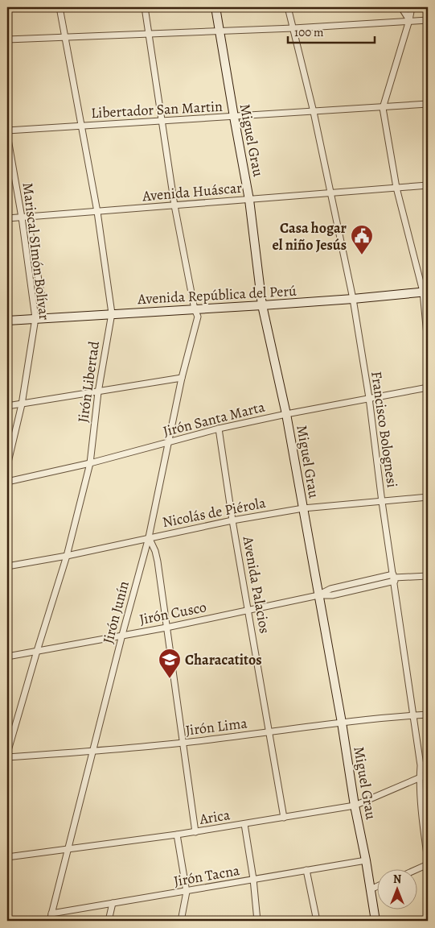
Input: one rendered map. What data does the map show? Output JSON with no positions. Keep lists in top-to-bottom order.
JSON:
{
  "streets": {
    "street": [
      "Libertador San Martin",
      "Miguel Grau",
      "Avenida Huáscar",
      "Mariscal SImón Bolívar",
      "Avenida República del Perú",
      "Jirón Libertad",
      "Jirón Santa Marta",
      "Francisco Bolognesi",
      "Nicolás de Piérola",
      "Avenida Palacios",
      "Jirón Junín",
      "Jirón Cusco",
      "Jirón Lima",
      "Arica",
      "Jirón Tacna"
    ]
  },
  "crossings": [
    ["Libertador San Martin", "Miguel Grau"],
    ["Libertador San Martin", "Jirón Libertad"],
    ["Libertador San Martin", "Francisco Bolognesi"],
    ["Libertador San Martin", "Jirón Junín"],
    ["Miguel Grau", "Avenida Huáscar"],
    ["Miguel Grau", "Avenida República del Perú"],
    ["Miguel Grau", "Jirón Santa Marta"],
    ["Miguel Grau", "Nicolás de Piérola"],
    ["Miguel Grau", "Jirón Cusco"],
    ["Miguel Grau", "Jirón Lima"],
    ["Miguel Grau", "Arica"],
    ["Miguel Grau", "Jirón Tacna"],
    ["Avenida Huáscar", "Mariscal SImón Bolívar"],
    ["Avenida Huáscar", "Jirón Libertad"],
    ["Avenida Huáscar", "Francisco Bolognesi"],
    ["Avenida Huáscar", "Jirón Junín"],
    ["Mariscal SImón Bolívar", "Avenida República del Perú"],
    ["Avenida República del Perú", "Jirón Libertad"],
    ["Avenida República del Perú", "Francisco Bolognesi"],
    ["Avenida República del Perú", "Jirón Junín"],
    ["Jirón Libertad", "Jirón Santa Marta"],
    ["Jirón Libertad", "Nicolás de Piérola"],
    ["Jirón Libertad", "Jirón Cusco"],
    ["Jirón Santa Marta", "Francisco Bolognesi"],
    ["Jirón Santa Marta", "Avenida Palacios"],
    ["Jirón Santa Marta", "Jirón Junín"],
    ["Francisco Bolognesi", "Nicolás de Piérola"],
    ["Francisco Bolognesi", "Jirón Cusco"],
    ["Francisco Bolognesi", "Jirón Lima"],
    ["Francisco Bolognesi", "Arica"],
    ["Nicolás de Piérola", "Avenida Palacios"],
    ["Nicolás de Piérola", "Jirón Junín"],
    ["Avenida Palacios", "Jirón Cusco"],
    ["Avenida Palacios", "Jirón Lima"],
    ["Avenida Palacios", "Arica"],
    ["Jirón Junín", "Jirón Cusco"],
    ["Jirón Junín", "Jirón Lima"],
    ["Jirón Junín", "Arica"],
    ["Jirón Junín", "Jirón Tacna"]
  ],
  "places": {
    "public building": ["Casa hogar el niño Jesús"],
    "school or university": ["Characatitos"]
  },
  "scale_bar": "100 m",
  "north": "top"
}
